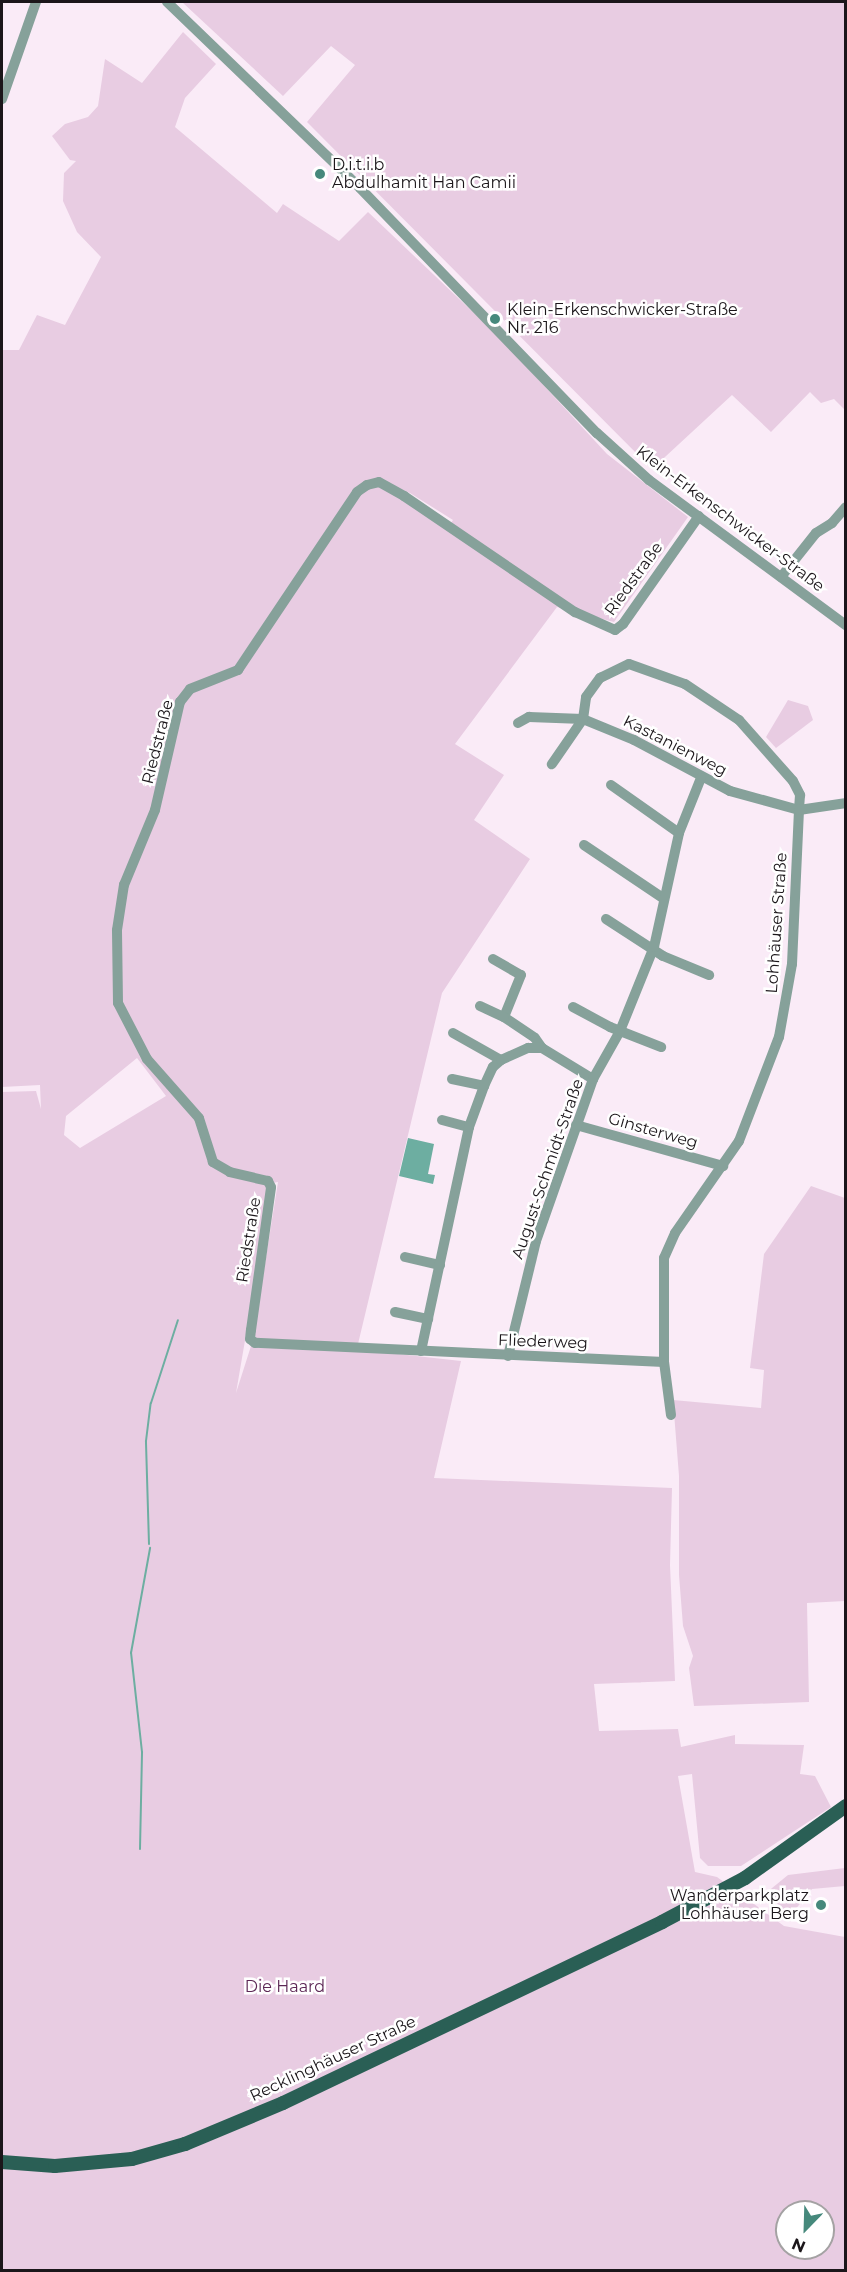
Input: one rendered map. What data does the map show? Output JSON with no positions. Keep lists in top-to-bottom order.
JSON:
{
  "streets": {
    "main road": ["Recklinghäuser Straße"],
    "street": [
      "Klein-Erkenschwicker-Straße",
      "Riedstraße",
      "Kastanienweg",
      "Lohhäuser Straße",
      "Ginsterweg",
      "August-Schmidt-Straße",
      "Fliederweg"
    ]
  },
  "crossings": [
    ["Klein-Erkenschwicker-Straße", "Riedstraße"],
    ["Riedstraße", "Fliederweg"],
    ["Kastanienweg", "Lohhäuser Straße"],
    ["Kastanienweg", "August-Schmidt-Straße"],
    ["Lohhäuser Straße", "Ginsterweg"],
    ["Lohhäuser Straße", "Fliederweg"],
    ["Ginsterweg", "August-Schmidt-Straße"],
    ["August-Schmidt-Straße", "Fliederweg"]
  ],
  "parks": ["Die Haard"],
  "places": ["D.i.t.i.b Abdulhamit Han Camii", "Klein-Erkenschwicker-Straße Nr. 216", "Wanderparkplatz Lohhäuser Berg"],
  "north": "bottom left"
}
